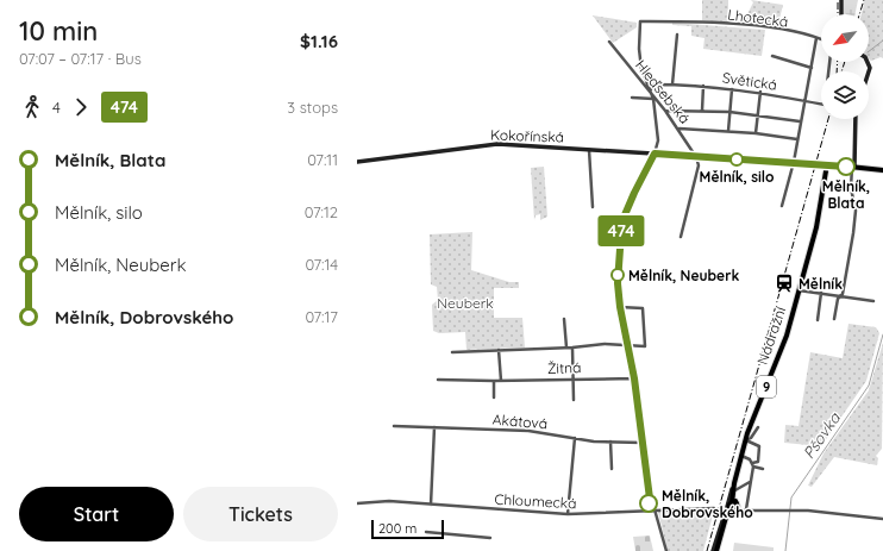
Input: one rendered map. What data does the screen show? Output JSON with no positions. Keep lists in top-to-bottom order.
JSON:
{
  "streets": {
    "main road": ["Kokořínská", "Nádražní", "9"],
    "street": [
      "Lhotecká",
      "Světická",
      "Hleďsebská",
      "Žitná",
      "Akátová",
      "Chloumecká"
    ]
  },
  "crossings": [
    ["Lhotecká", "Světická"],
    ["Lhotecká", "Hleďsebská"],
    ["Světická", "Hleďsebská"],
    ["Hleďsebská", "Kokořínská"],
    ["Kokořínská", "Nádražní"]
  ],
  "water": ["Pšovka"],
  "parks": ["Neuberk"],
  "places": {
    "other": [
      "Mělník, silo",
      "Mělník, Blata",
      "Mělník, Neuberk",
      "Mělník, Dobrovského"
    ],
    "station": ["Mělník"]
  },
  "lines": ["bus line 474"],
  "scale_bar": "200 m",
  "north": "bottom left",
  "page": {
    "heading": ["10 min", "07:07 – 07:17 · Bus", "$1.16"],
    "on_map": "474",
    "legs": ["4", "474", "3 stops"],
    "list": [
      {
        "name": "Mělník, Blata",
        "value": "07:11"
      },
      {
        "name": "Mělník, silo",
        "value": "07:12"
      },
      {
        "name": "Mělník, Neuberk",
        "value": "07:14"
      },
      {
        "name": "Mělník, Dobrovského",
        "value": "07:17"
      }
    ],
    "buttons": ["Start", "Tickets"],
    "scale": "200 m"
  }
}
